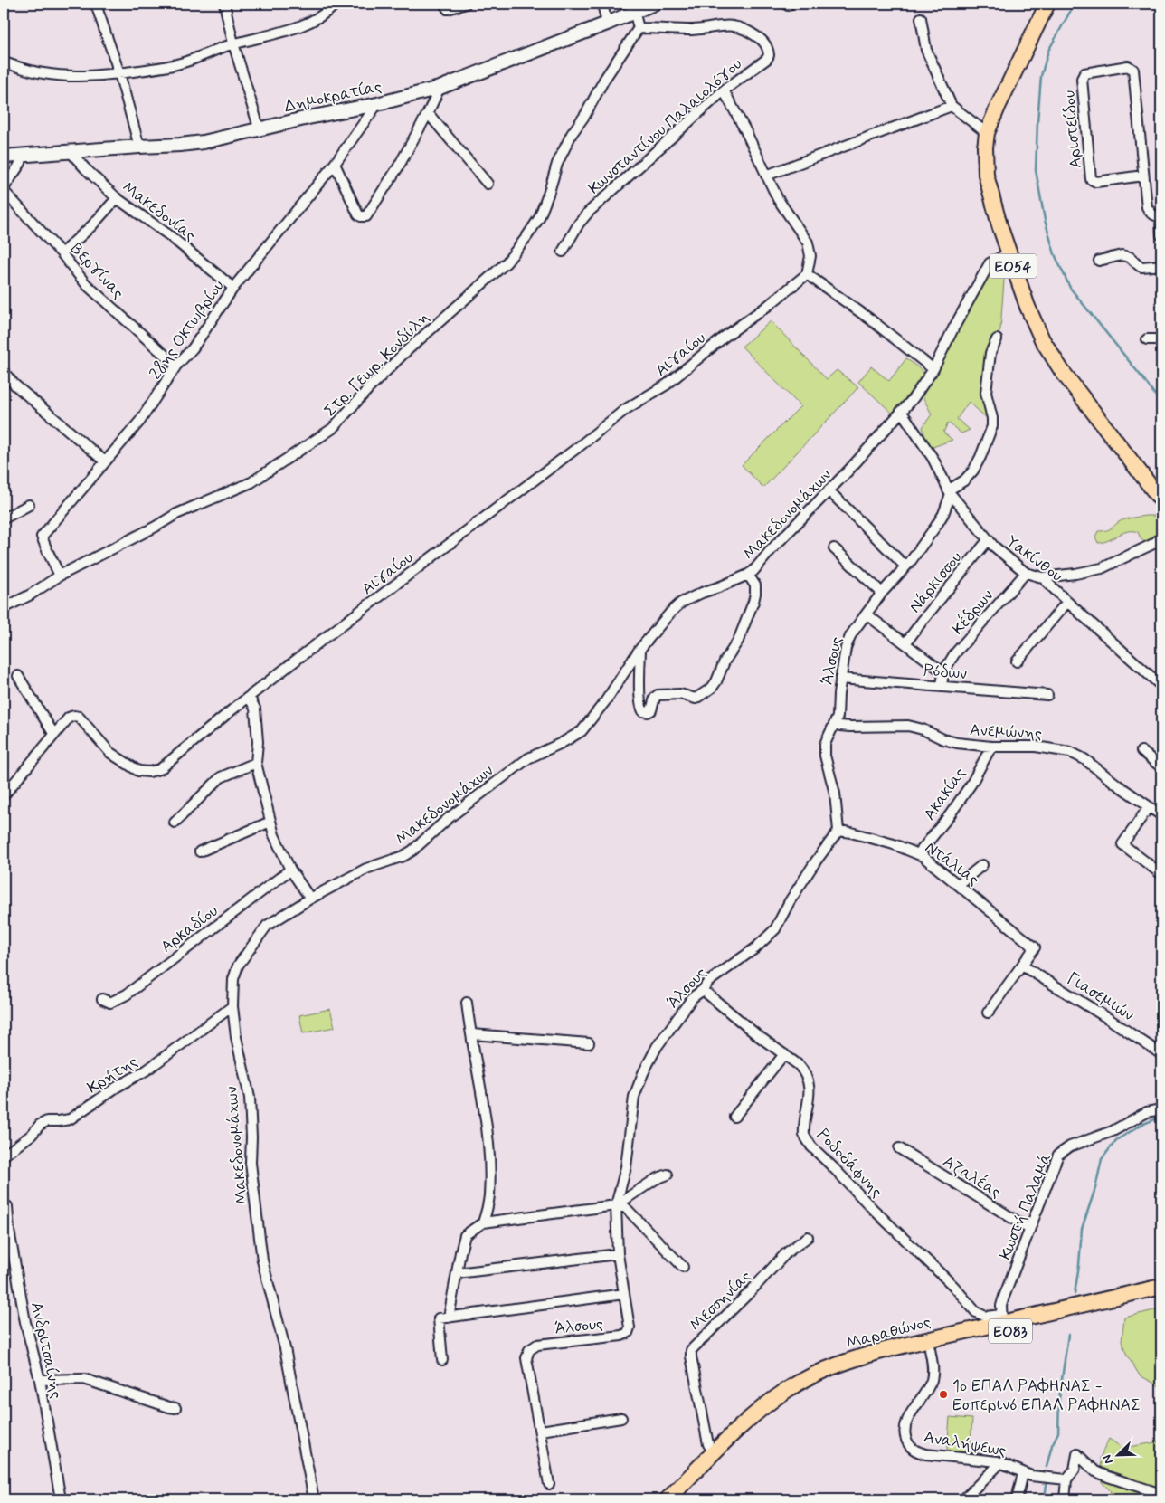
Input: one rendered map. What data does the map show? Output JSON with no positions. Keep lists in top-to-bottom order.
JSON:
{
  "streets": {
    "main road": ["ΕΟ54", "ΕΟ83", "Μαραθώνος"],
    "street": [
      "Δημοκρατίας",
      "Κωνσταντίνου Παλαιολόγου",
      "Αριστείδου",
      "Μακεδονίας",
      "Βεργίνας",
      "28ης Οκτωβρίου",
      "Αιγαίου",
      "Στρ. Γεωρ. Κονδύλη",
      "Μακεδονομάχων",
      "Υακίνθου",
      "Νάρκισσου",
      "Κέδρων",
      "Άλσους",
      "Ρόδων",
      "Ανεμώνης",
      "Ακακίας",
      "Ντάλιας",
      "Αρκαδίου",
      "Γιασεμιών",
      "Κρήτης",
      "Ροδοδάφνης",
      "Αζαλέας",
      "Κωστή Παλαμά",
      "Μεσσηνίας",
      "Ανδριτσαίνης",
      "Αναλήψεως"
    ]
  },
  "crossings": [
    ["Δημοκρατίας", "Μακεδονίας"],
    ["Δημοκρατίας", "28ης Οκτωβρίου"],
    ["Κωνσταντίνου Παλαιολόγου", "Στρ. Γεωρ. Κονδύλη"],
    ["Μακεδονίας", "28ης Οκτωβρίου"],
    ["ΕΟ54", "Μακεδονομάχων"],
    ["Βεργίνας", "28ης Οκτωβρίου"],
    ["28ης Οκτωβρίου", "Στρ. Γεωρ. Κονδύλη"],
    ["Μακεδονομάχων", "Υακίνθου"],
    ["Μακεδονομάχων", "Κρήτης"],
    ["Υακίνθου", "Νάρκισσου"],
    ["Υακίνθου", "Κέδρων"],
    ["Υακίνθου", "Άλσους"],
    ["Άλσους", "Ρόδων"],
    ["Άλσους", "Ανεμώνης"],
    ["Άλσους", "Ντάλιας"],
    ["Άλσους", "Ροδοδάφνης"],
    ["Ανεμώνης", "Ακακίας"],
    ["Ακακίας", "Ντάλιας"],
    ["Ντάλιας", "Γιασεμιών"],
    ["Ροδοδάφνης", "Κωστή Παλαμά"],
    ["Ροδοδάφνης", "Μαραθώνος"],
    ["Αζαλέας", "Κωστή Παλαμά"],
    ["Κωστή Παλαμά", "Μαραθώνος"],
    ["Μεσσηνίας", "Μαραθώνος"],
    ["Μαραθώνος", "Αναλήψεως"]
  ],
  "places": ["1ο ΕΠΑΛ ΡΑΦΗΝΑΣ - Εσπερινό ΕΠΑΛ ΡΑΦΗΝΑΣ"],
  "north": "bottom left"
}
